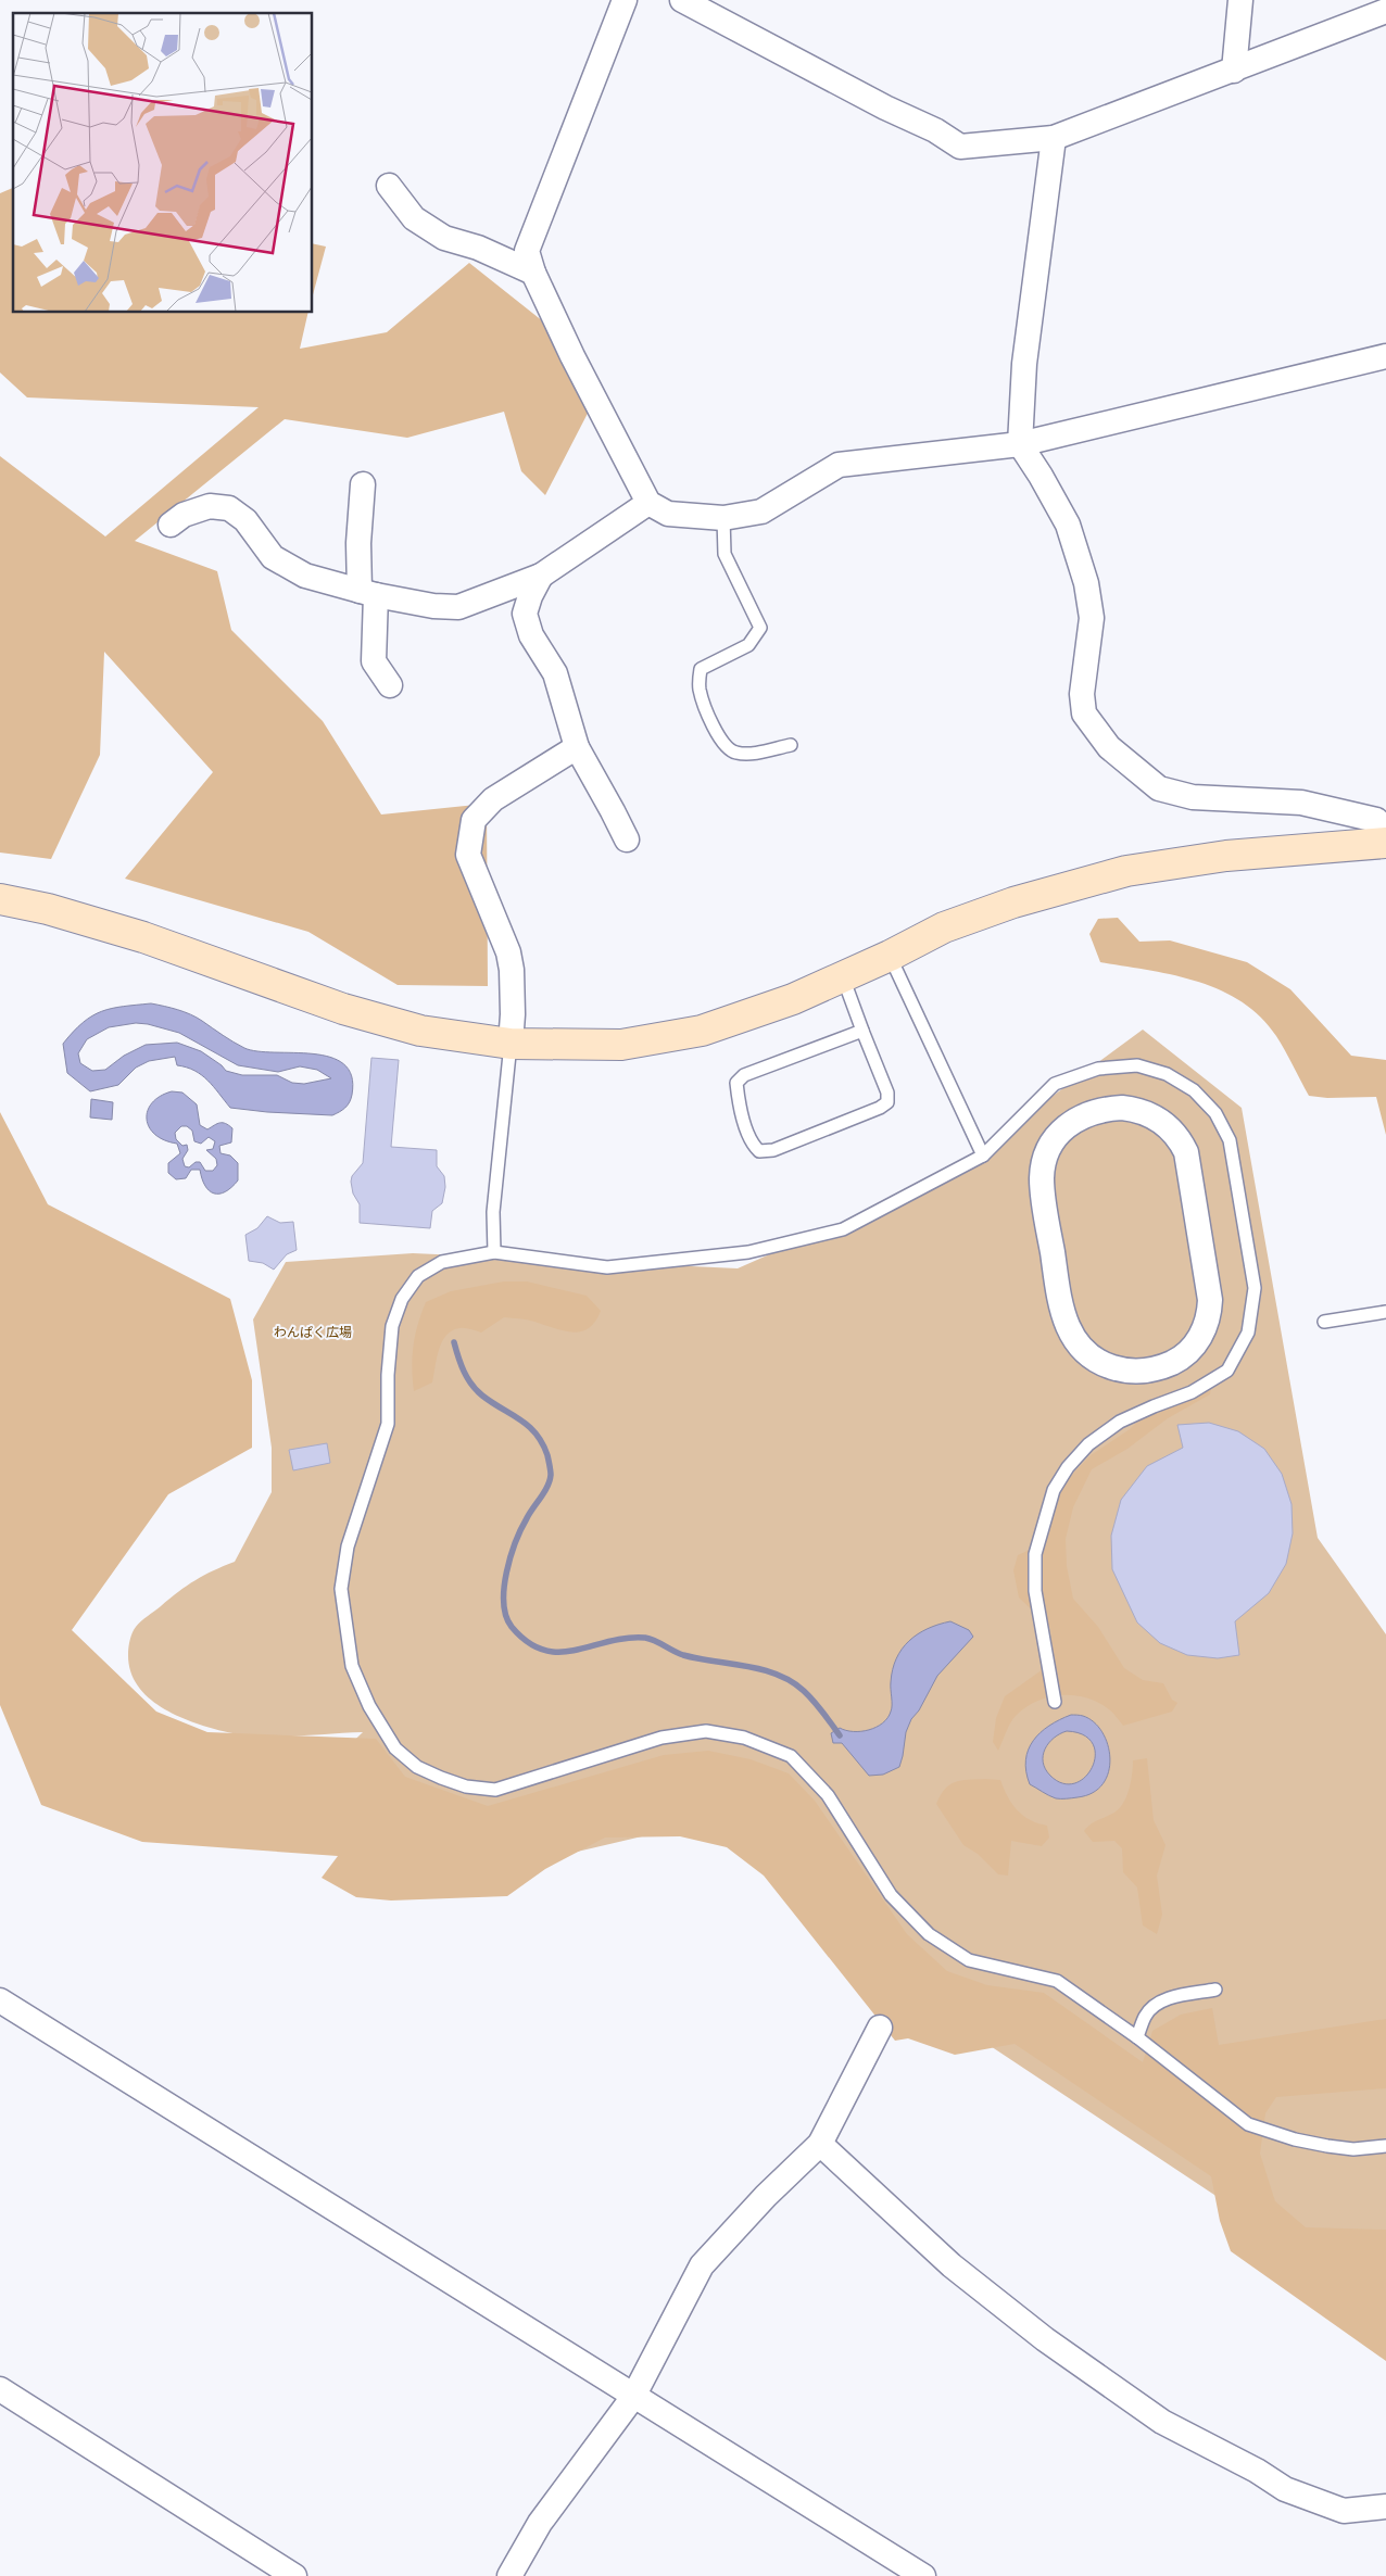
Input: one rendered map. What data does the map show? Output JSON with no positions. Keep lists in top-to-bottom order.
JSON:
{
  "parks": ["わんぱく広場"]
}
